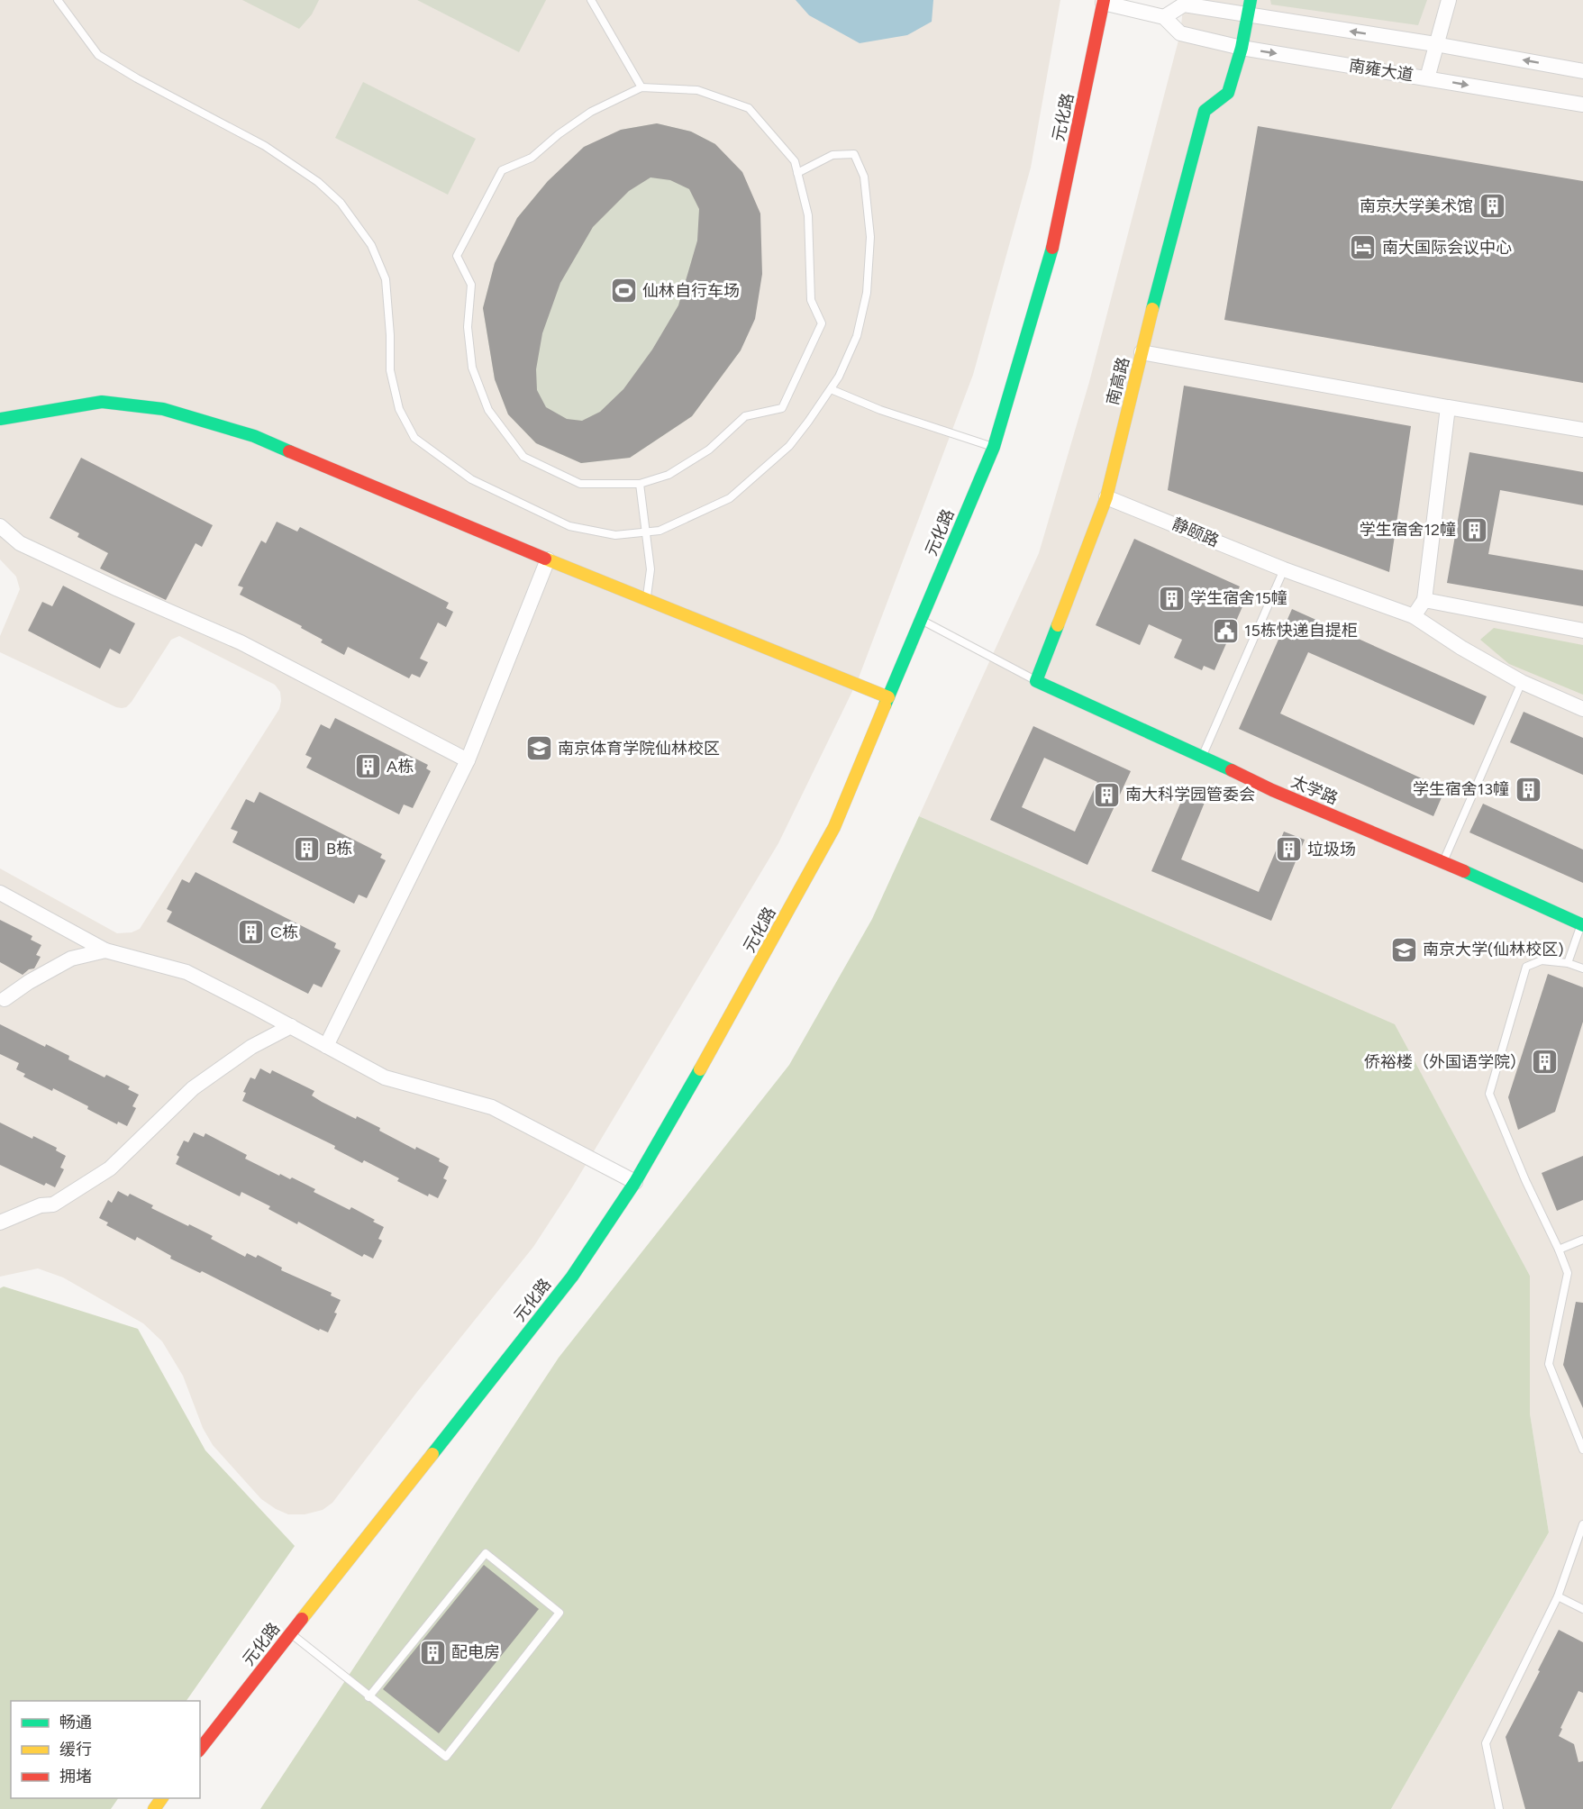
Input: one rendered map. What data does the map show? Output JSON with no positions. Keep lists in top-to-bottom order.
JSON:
{
  "streets": {
    "street": [
      "南雍大道",
      "元化路",
      "南高路",
      "静颐路",
      "太学路"
    ]
  },
  "crossings": [
    ["南雍大道", "南高路"],
    ["南高路", "静颐路"],
    ["南高路", "太学路"]
  ],
  "places": {
    "building": [
      "南京大学美术馆",
      "学生宿舍12幢",
      "学生宿舍15幢",
      "A栋",
      "学生宿舍13幢",
      "南大科学园管委会",
      "B栋",
      "垃圾场",
      "C栋",
      "侨裕楼（外国语学院）",
      "配电房"
    ],
    "hotel": ["南大国际会议中心"],
    "sports": ["仙林自行车场"],
    "public building": ["15栋快递自提柜"],
    "school or university": ["南京体育学院仙林校区", "南京大学(仙林校区)"]
  },
  "legend": ["畅通", "缓行", "拥堵"]
}
